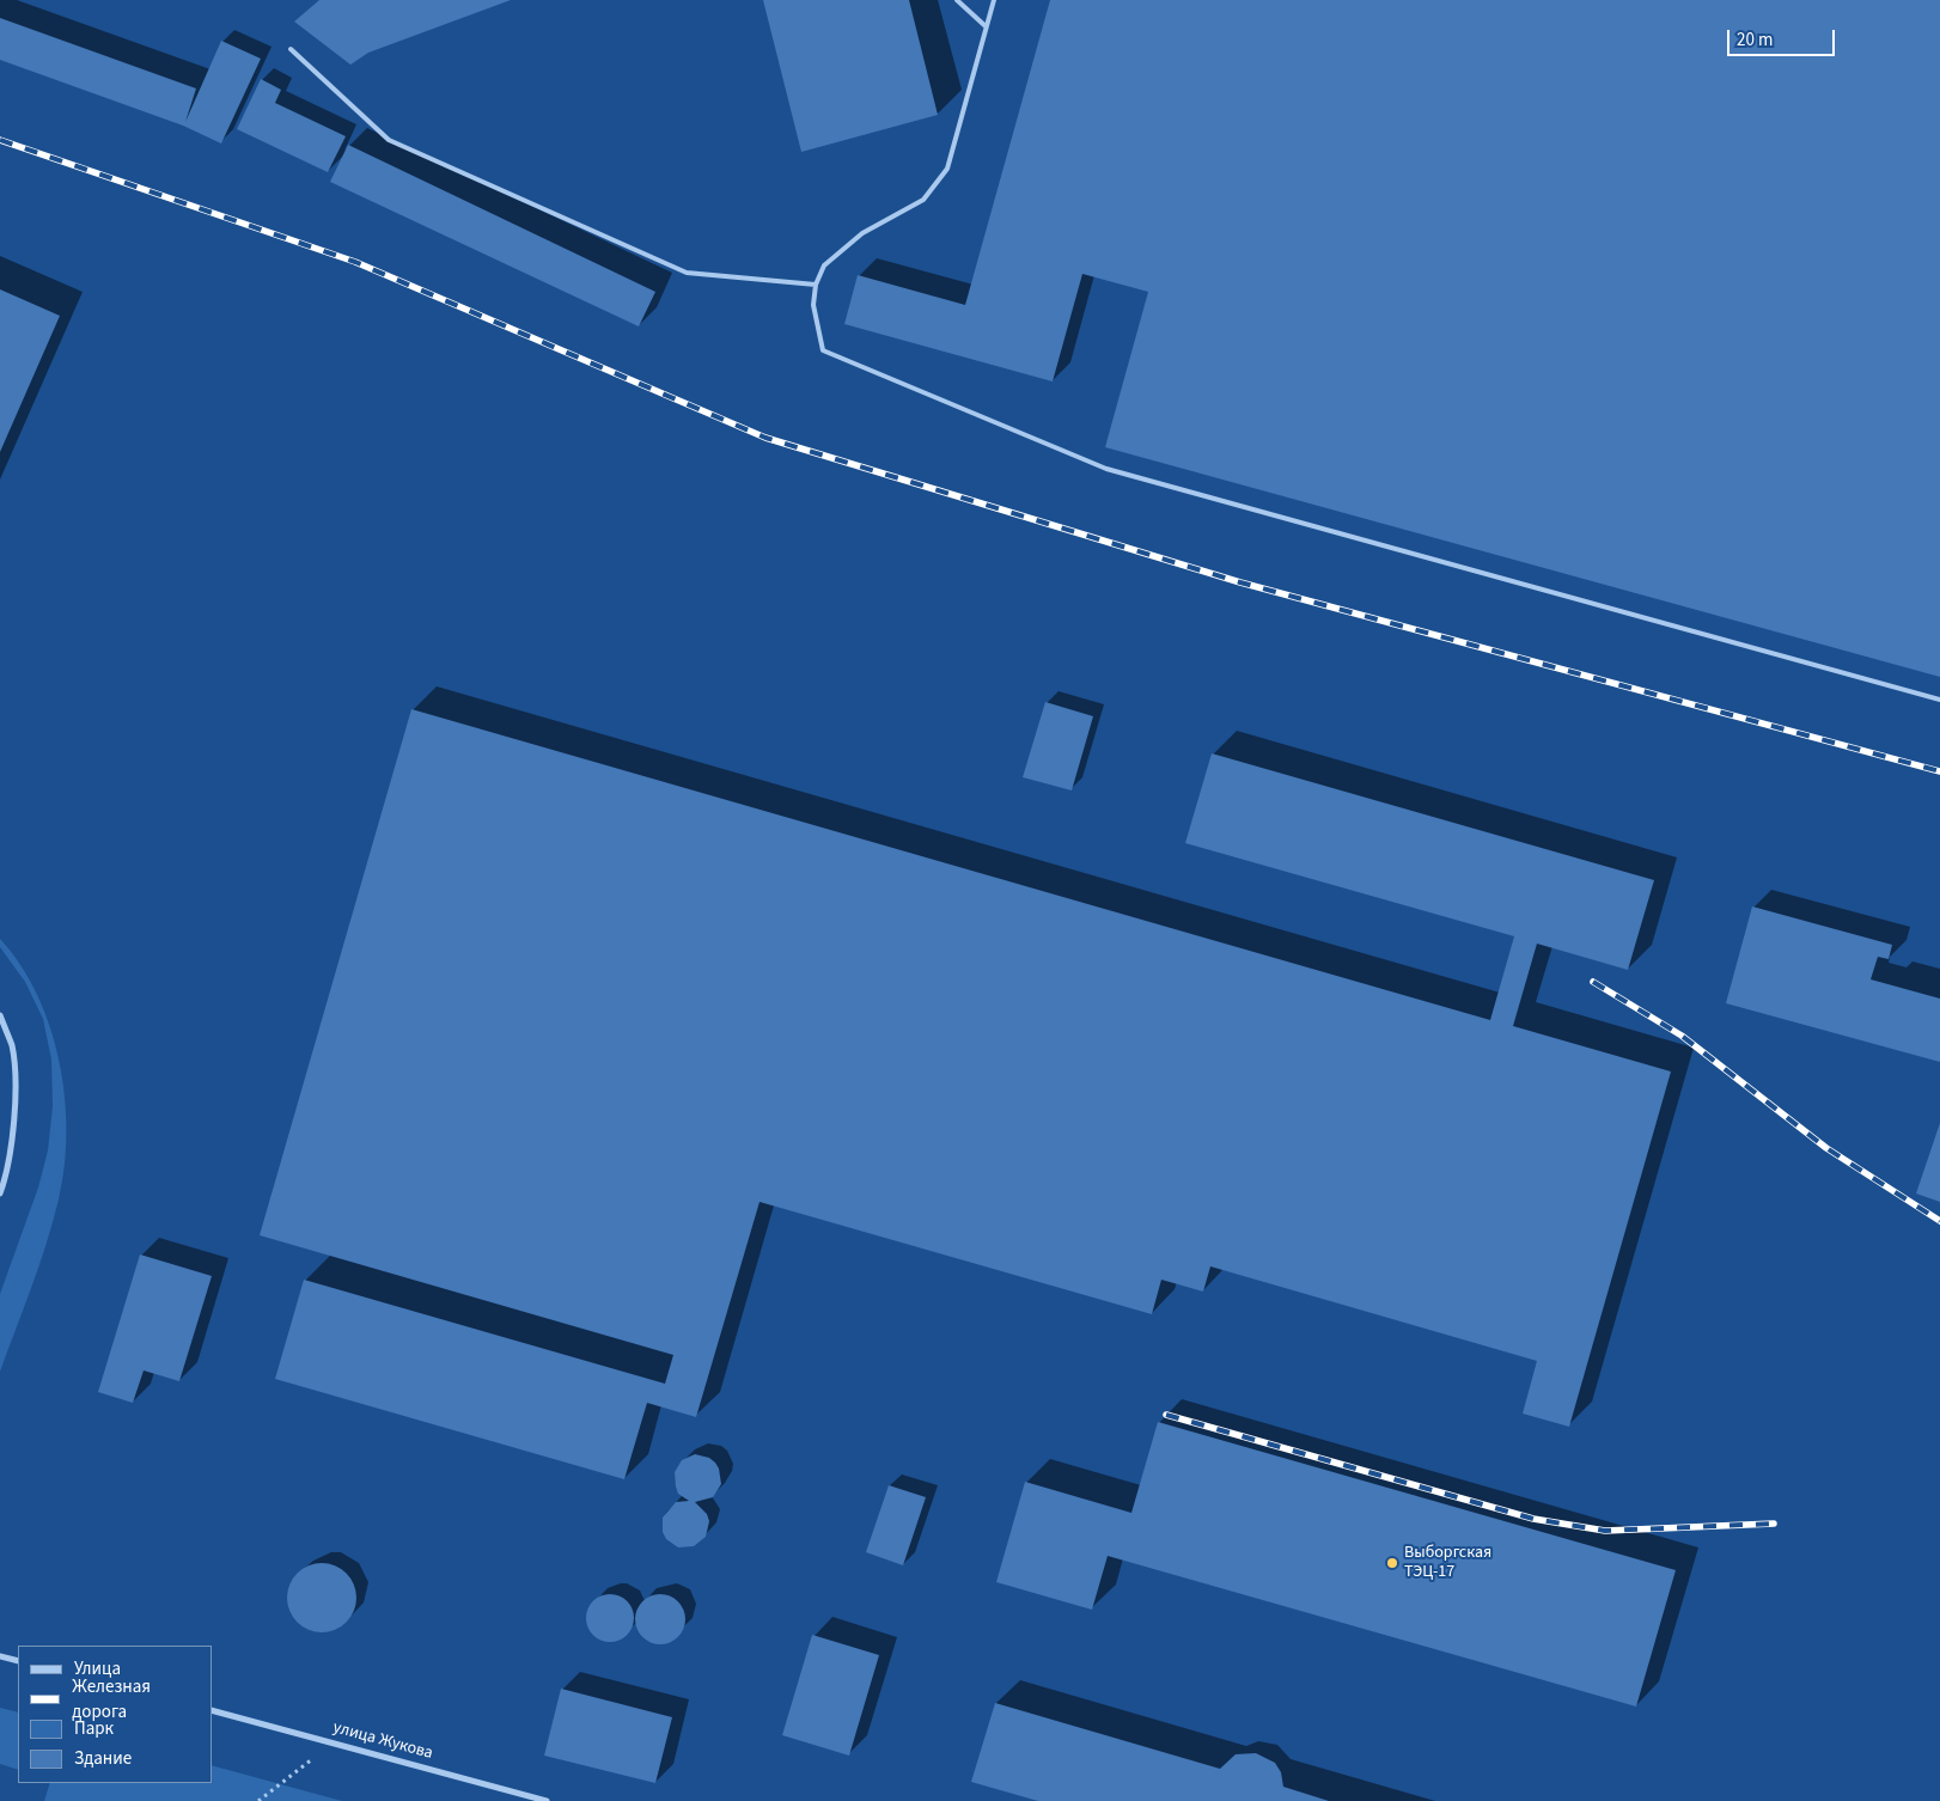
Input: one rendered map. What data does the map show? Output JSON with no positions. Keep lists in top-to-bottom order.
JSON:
{
  "streets": {
    "street": ["улица Жукова"]
  },
  "places": ["Выборгская ТЭЦ-17"],
  "legend": [
    "Улица",
    "Железная дорога",
    "Парк",
    "Здание"
  ],
  "scale_bar": "20 m"
}
